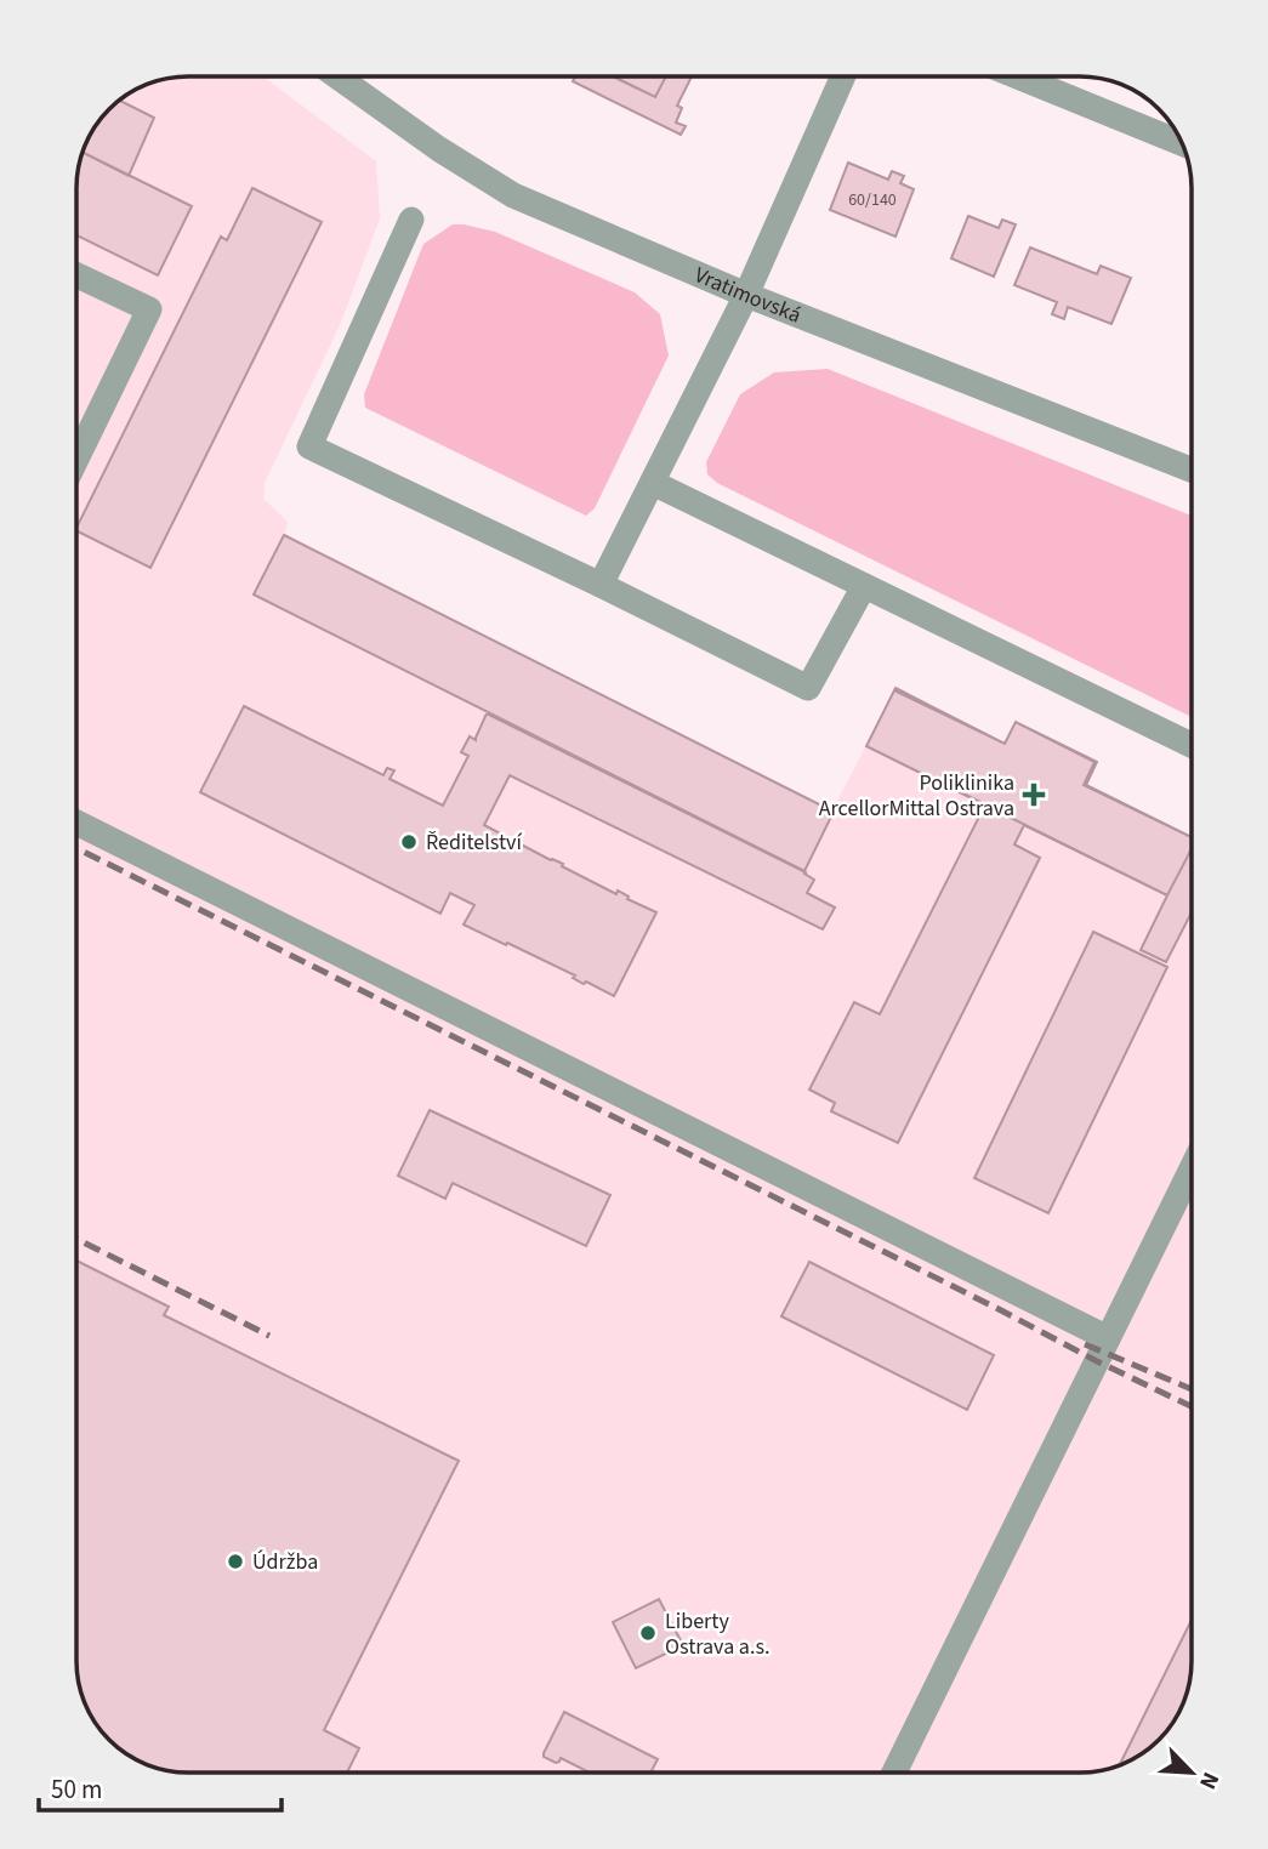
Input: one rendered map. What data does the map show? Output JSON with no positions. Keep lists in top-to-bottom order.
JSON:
{
  "streets": {
    "street": ["Vratimovská"]
  },
  "places": {
    "health": ["Poliklinika ArcellorMittal Ostrava"],
    "other": ["Ředitelství", "Údržba", "Liberty Ostrava a.s."]
  },
  "house_numbers": ["60/140"],
  "scale_bar": "50 m",
  "north": "bottom right"
}
